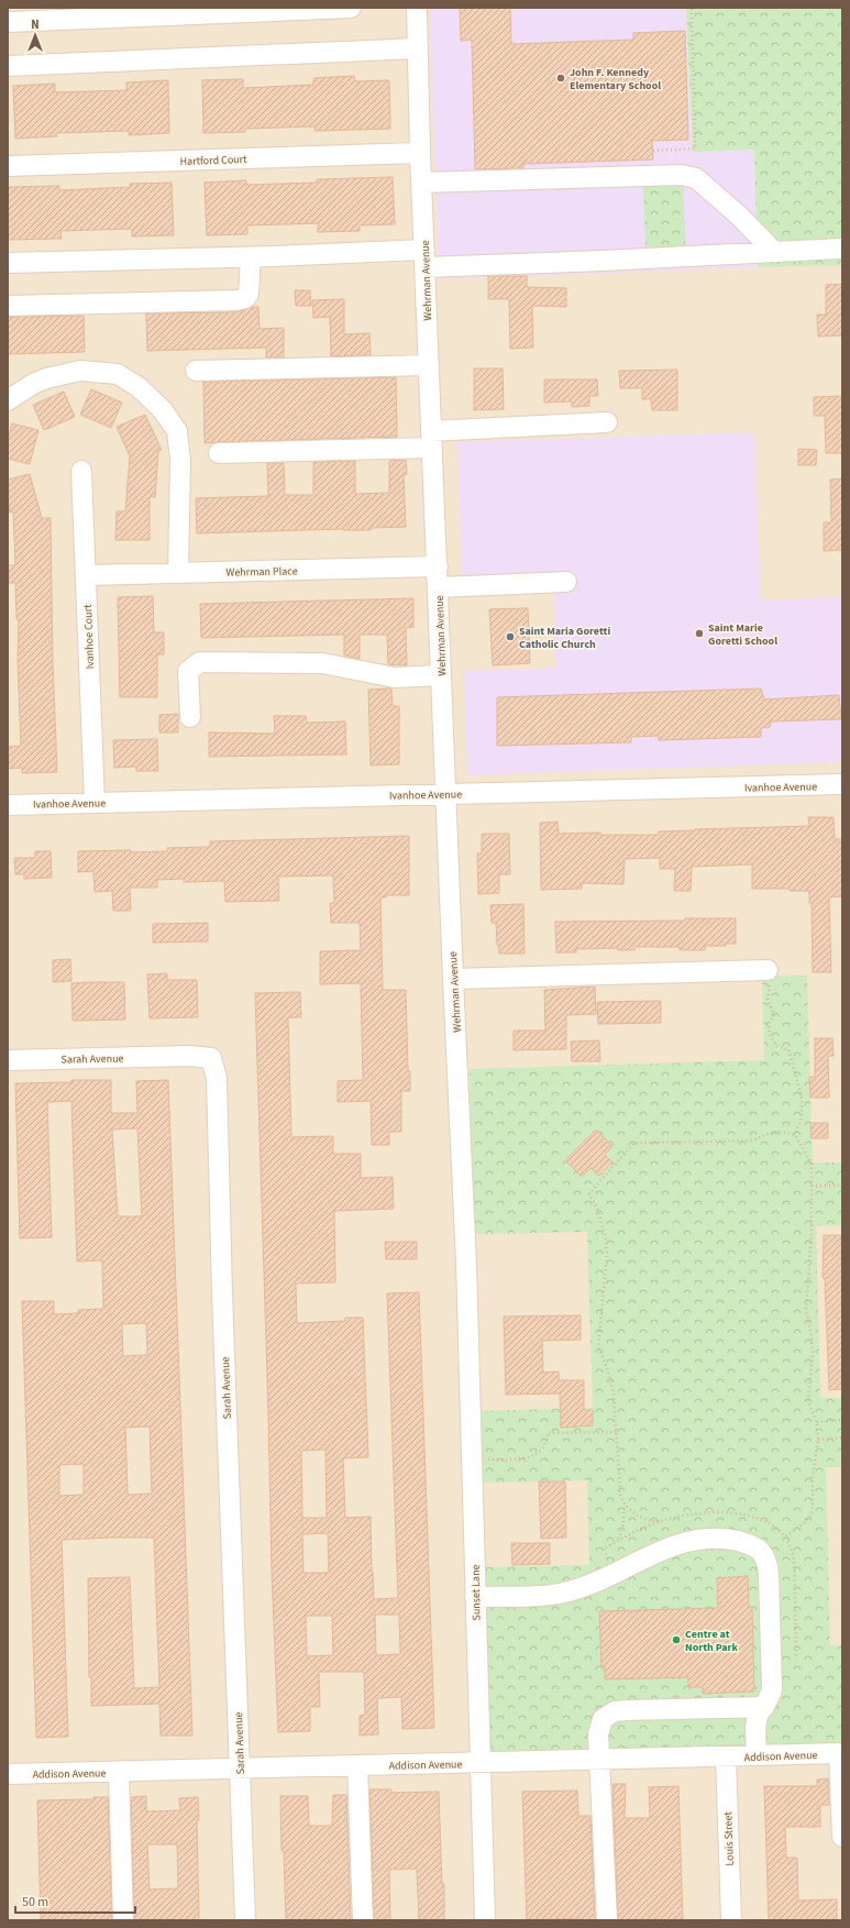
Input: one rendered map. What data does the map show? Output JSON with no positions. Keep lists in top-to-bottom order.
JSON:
{
  "streets": {
    "street": [
      "Hartford Court",
      "Wehrman Avenue",
      "Wehrman Place",
      "Ivanhoe Court",
      "Ivanhoe Avenue",
      "Sarah Avenue",
      "Sunset Lane",
      "Addison Avenue",
      "Louis Street"
    ]
  },
  "crossings": [
    ["Hartford Court", "Wehrman Avenue"],
    ["Wehrman Avenue", "Wehrman Place"],
    ["Wehrman Avenue", "Ivanhoe Avenue"],
    ["Wehrman Avenue", "Sunset Lane"],
    ["Wehrman Place", "Ivanhoe Court"],
    ["Ivanhoe Court", "Ivanhoe Avenue"],
    ["Sarah Avenue", "Addison Avenue"],
    ["Sunset Lane", "Addison Avenue"],
    ["Addison Avenue", "Louis Street"]
  ],
  "places": [
    "John F. Kennedy Elementary School",
    "Saint Marie Goretti School",
    "Saint Maria Goretti Catholic Church",
    "Centre at North Park"
  ],
  "scale_bar": "50 m",
  "north": "top"
}
